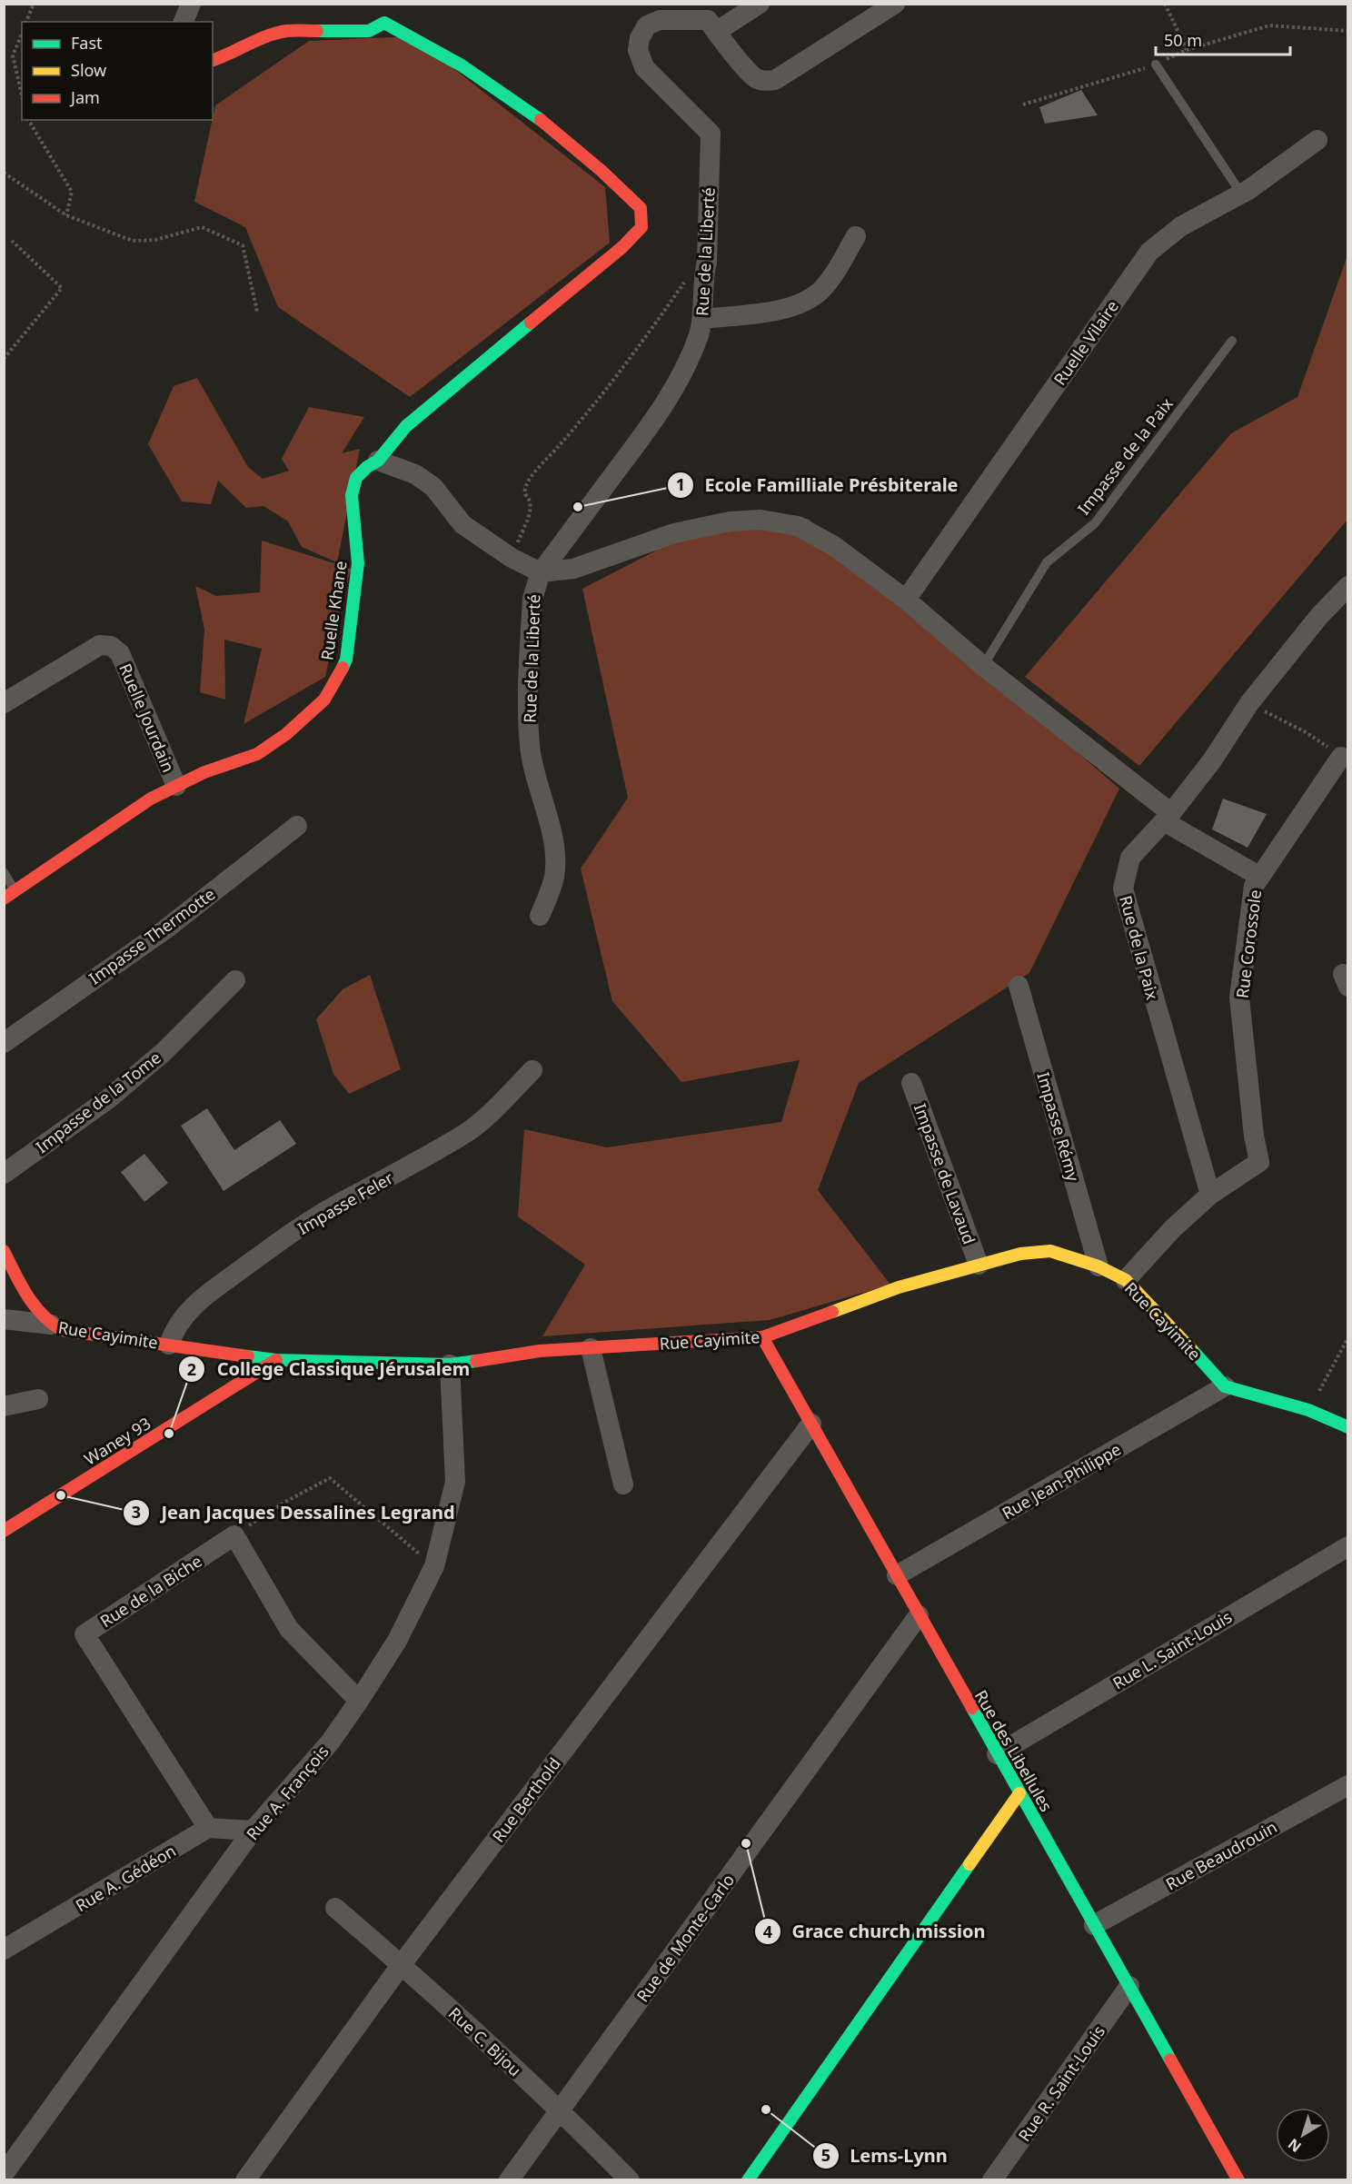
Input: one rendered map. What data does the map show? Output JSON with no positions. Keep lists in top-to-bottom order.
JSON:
{
  "streets": {
    "street": [
      "Rue de la Liberté",
      "Ruelle Vilaire",
      "Ruelle Khane",
      "Ruelle Jourdain",
      "Impasse Thermotte",
      "Rue Corossole",
      "Rue de la Paix",
      "Impasse de la Tome",
      "Impasse Rémy",
      "Impasse de Lavaud",
      "Impasse Feler",
      "Rue Cayimite",
      "Waney 93",
      "Rue Jean-Philippe",
      "Rue de la Biche",
      "Rue L. Saint-Louis",
      "Rue des Libellules",
      "Rue A. François",
      "Rue Berthold",
      "Rue Beaudrouin",
      "Rue A. Gédéon",
      "Rue de Monte-Carlo",
      "Rue C. Bijou",
      "Rue R. Saint-Louis"
    ],
    "lane": ["Impasse de la Paix"]
  },
  "crossings": [
    ["Ruelle Khane", "Ruelle Jourdain"],
    ["Rue Corossole", "Rue de la Paix"],
    ["Impasse Rémy", "Rue Cayimite"],
    ["Impasse de Lavaud", "Rue Cayimite"],
    ["Impasse Feler", "Rue Cayimite"],
    ["Rue Cayimite", "Waney 93"],
    ["Rue Cayimite", "Rue Jean-Philippe"],
    ["Rue Cayimite", "Rue des Libellules"],
    ["Rue Cayimite", "Rue A. François"],
    ["Rue Jean-Philippe", "Rue des Libellules"],
    ["Rue de la Biche", "Rue A. Gédéon"],
    ["Rue L. Saint-Louis", "Rue des Libellules"],
    ["Rue des Libellules", "Rue Berthold"],
    ["Rue des Libellules", "Rue Beaudrouin"],
    ["Rue des Libellules", "Rue de Monte-Carlo"],
    ["Rue des Libellules", "Rue R. Saint-Louis"],
    ["Rue Berthold", "Rue C. Bijou"],
    ["Rue de Monte-Carlo", "Rue C. Bijou"]
  ],
  "places": [
    "Ecole Familliale Présbiterale",
    "College Classique Jérusalem",
    "Jean Jacques Dessalines Legrand",
    "Grace church mission",
    "Lems-Lynn"
  ],
  "legend": ["Fast", "Slow", "Jam"],
  "scale_bar": "50 m",
  "north": "bottom left"
}
